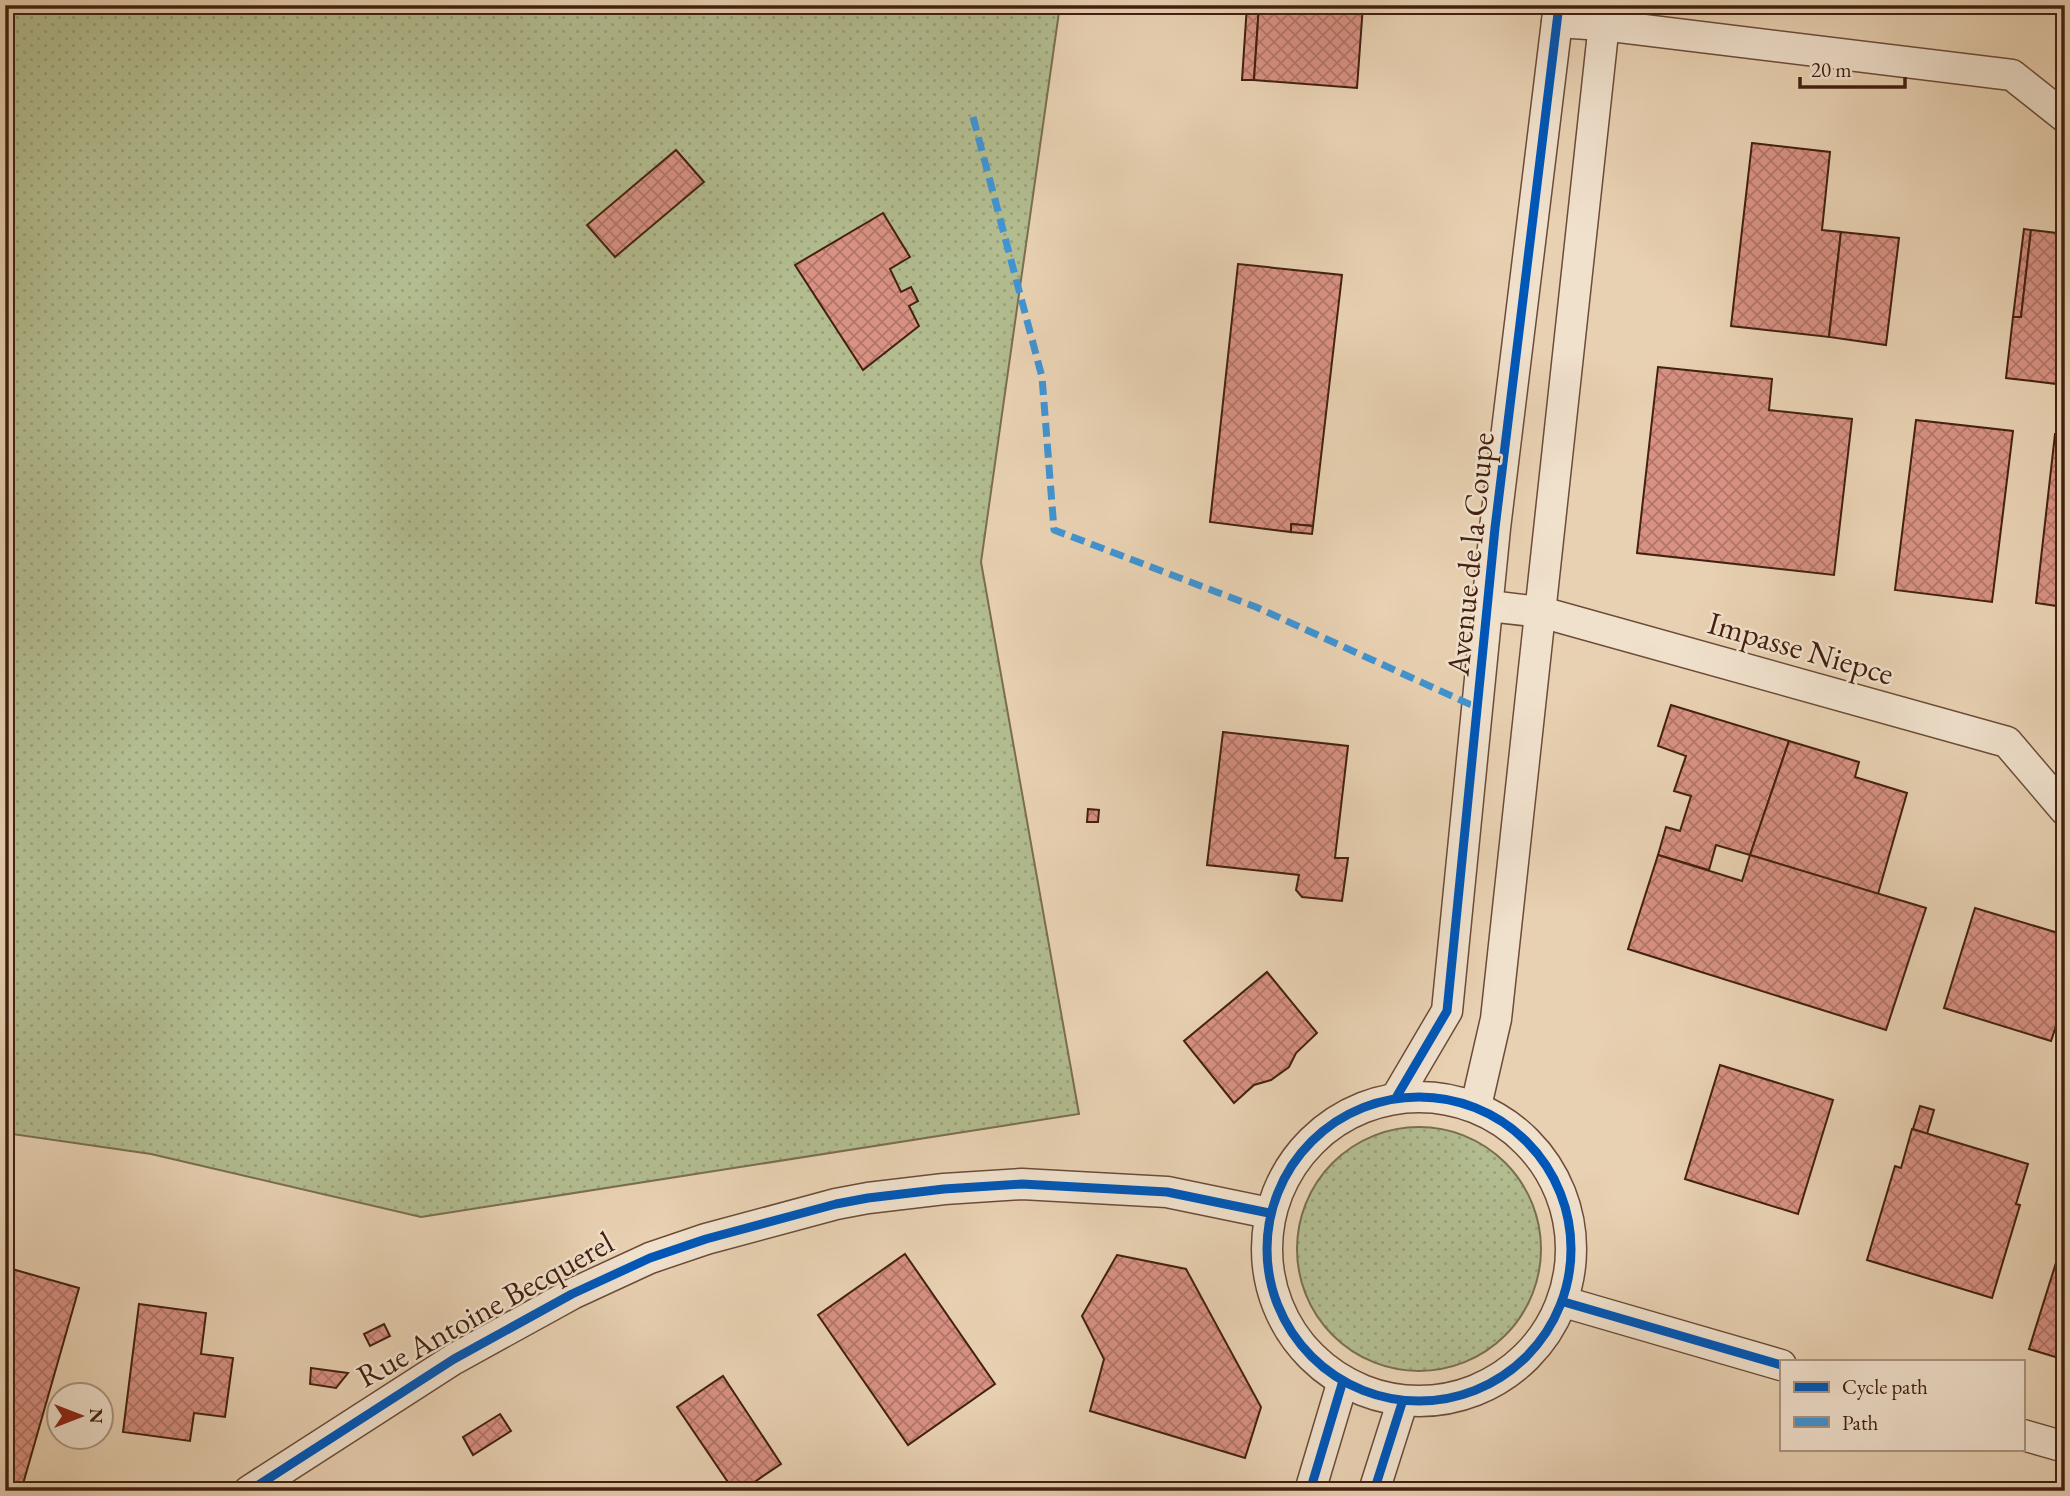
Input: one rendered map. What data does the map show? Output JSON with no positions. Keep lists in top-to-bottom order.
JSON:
{
  "streets": {
    "street": ["Avenue de la Coupe", "Impasse Niepce", "Rue Antoine Becquerel"]
  },
  "crossings": [
    ["Avenue de la Coupe", "Impasse Niepce"]
  ],
  "legend": ["Cycle path", "Path"],
  "scale_bar": "20 m",
  "north": "right"
}
